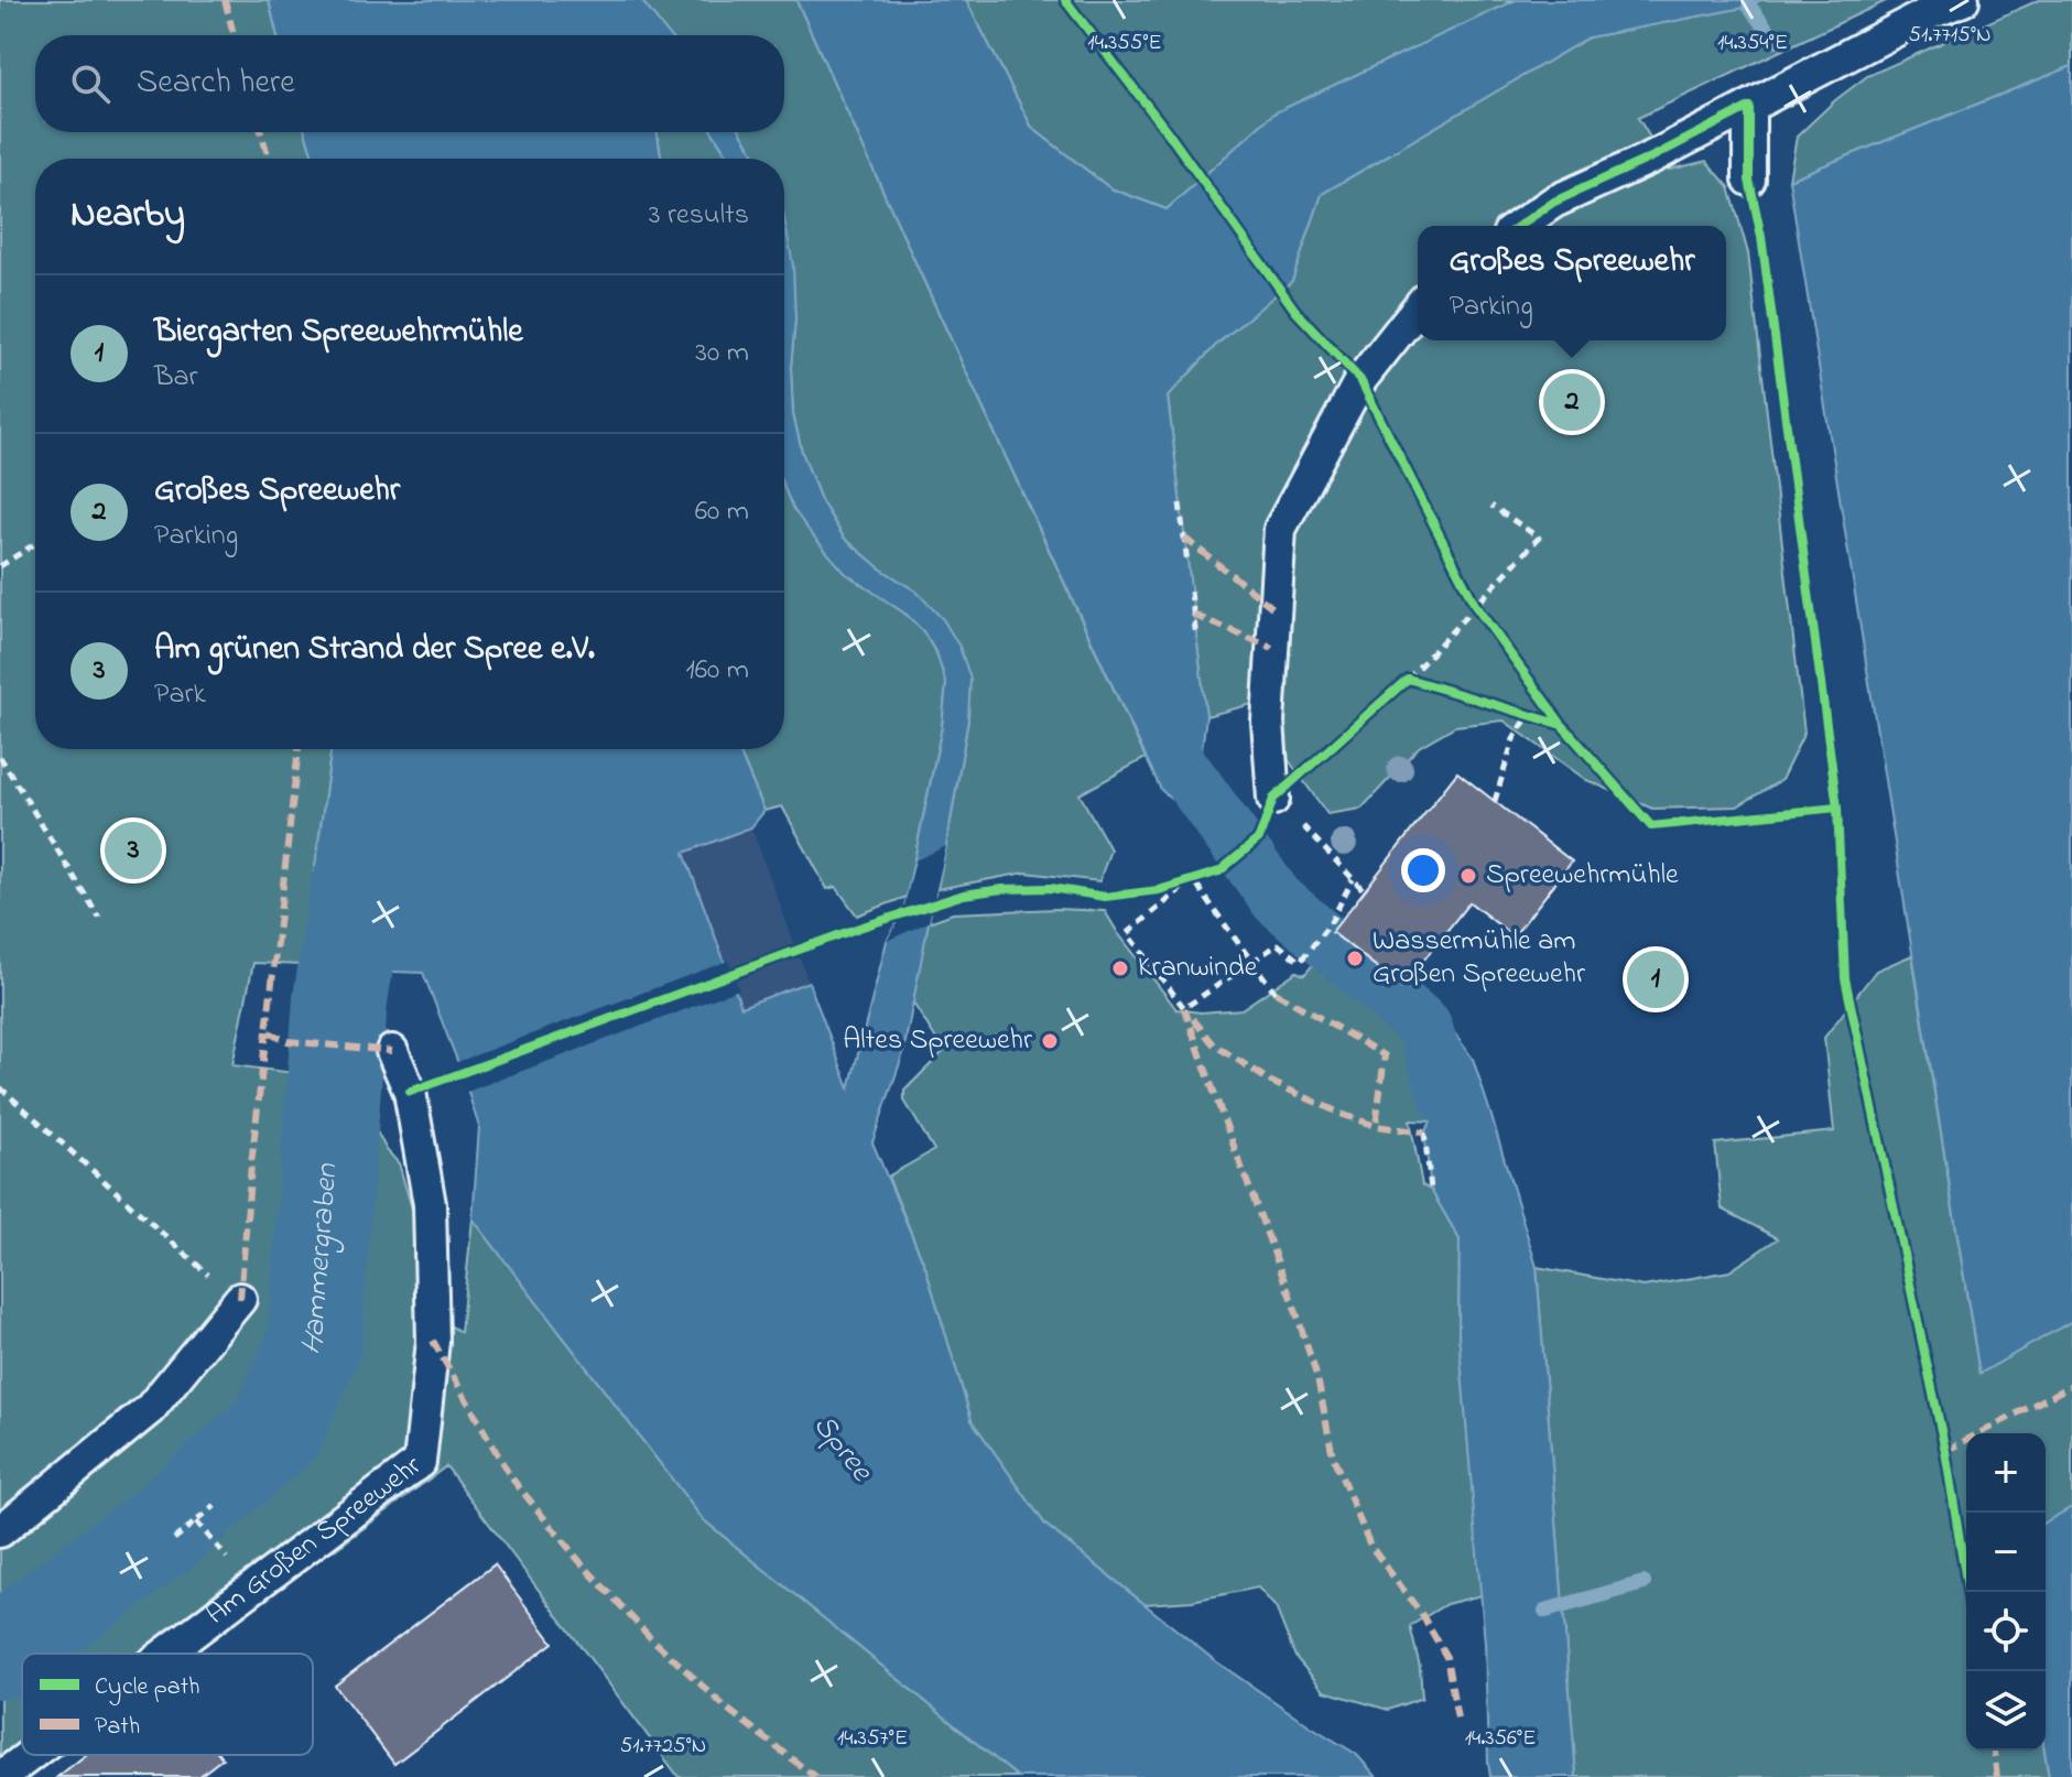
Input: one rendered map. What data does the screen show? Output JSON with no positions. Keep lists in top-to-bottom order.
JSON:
{
  "streets": {
    "lane": ["Am Großen Spreewehr"]
  },
  "water": ["Hammergraben", "Spree"],
  "places": [
    "Spreewehrmühle",
    "Wassermühle am Großen Spreewehr",
    "Kranwinde",
    "Altes Spreewehr"
  ],
  "legend": ["Cycle path", "Path"],
  "page": {
    "search": "Search here",
    "heading": ["Nearby", "3 results"],
    "popup": ["Großes Spreewehr", "Parking"],
    "list": [
      {
        "mark": "1",
        "name": "Biergarten Spreewehrmühle",
        "note": "Bar",
        "value": "30 m"
      },
      {
        "mark": "2",
        "name": "Großes Spreewehr",
        "note": "Parking",
        "value": "60 m"
      },
      {
        "mark": "3",
        "name": "Am grünen Strand der Spree e.V.",
        "note": "Park",
        "value": "160 m"
      }
    ],
    "pins": ["2", "3", "1"],
    "map_buttons": ["+", "−"]
  },
  "coordinates": [
    "51.7715°N",
    "14.355°E",
    "14.354°E",
    "14.357°E",
    "14.356°E",
    "51.7725°N"
  ]
}
